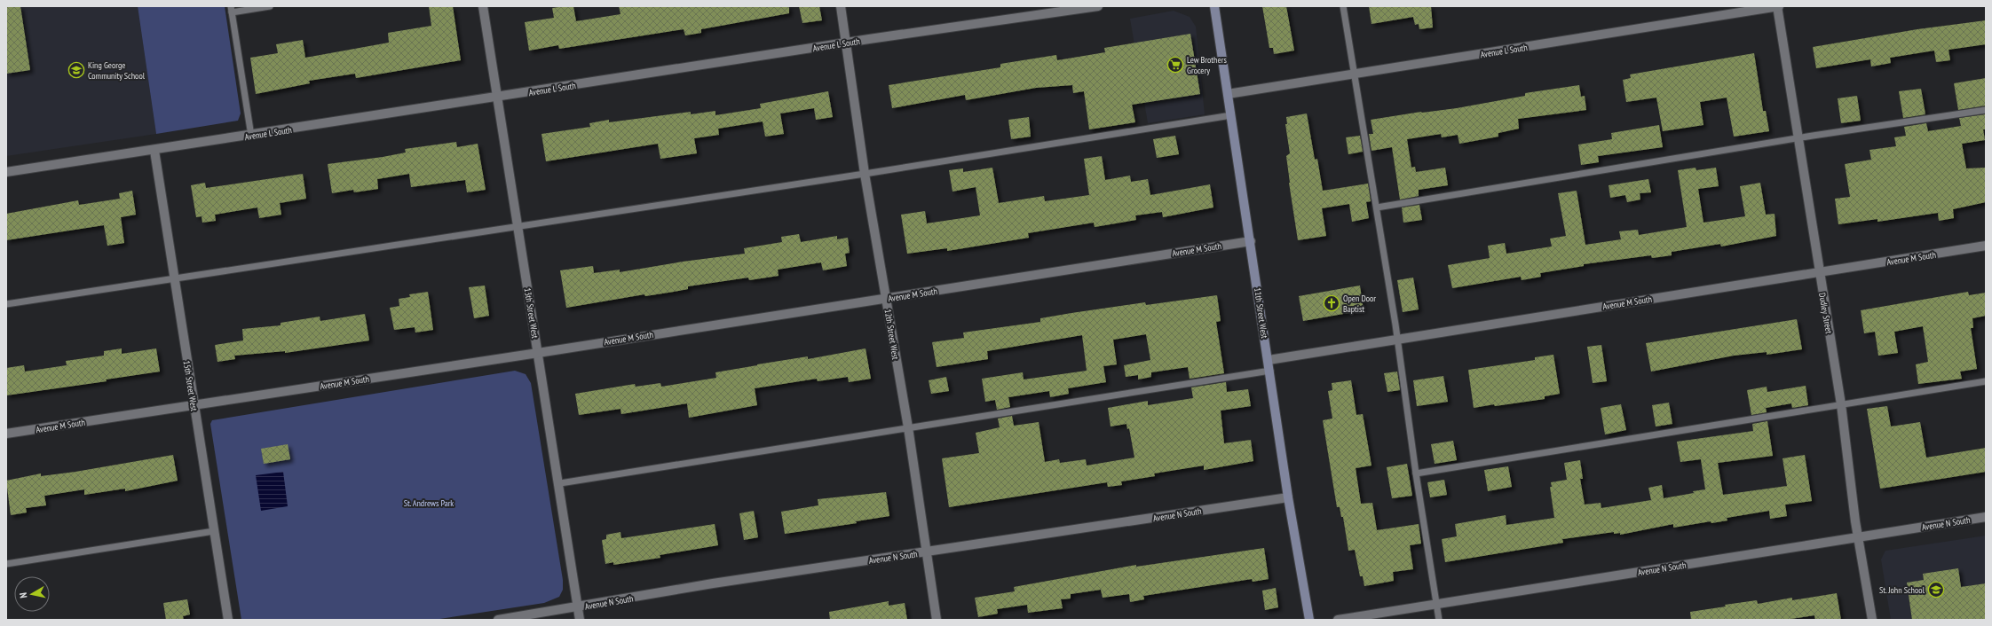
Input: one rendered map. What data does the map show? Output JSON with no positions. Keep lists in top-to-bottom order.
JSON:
{
  "streets": {
    "street": [
      "Avenue L South",
      "Avenue M South",
      "13th Street West",
      "11th Street West",
      "Dudley Street",
      "12th Street West",
      "15th Street West",
      "Avenue N South"
    ]
  },
  "crossings": [
    ["Avenue L South", "13th Street West"],
    ["Avenue L South", "11th Street West"],
    ["Avenue L South", "Dudley Street"],
    ["Avenue L South", "12th Street West"],
    ["Avenue L South", "15th Street West"],
    ["Avenue M South", "13th Street West"],
    ["Avenue M South", "11th Street West"],
    ["Avenue M South", "Dudley Street"],
    ["Avenue M South", "12th Street West"],
    ["Avenue M South", "15th Street West"],
    ["13th Street West", "Avenue N South"],
    ["11th Street West", "Avenue N South"],
    ["Dudley Street", "Avenue N South"],
    ["12th Street West", "Avenue N South"]
  ],
  "parks": ["St. Andrews Park"],
  "places": {
    "supermarket": ["Lew Brothers Grocery"],
    "school or university": ["King George Community School", "St. John School"],
    "church": ["Open Door Baptist"]
  },
  "north": "left"
}
